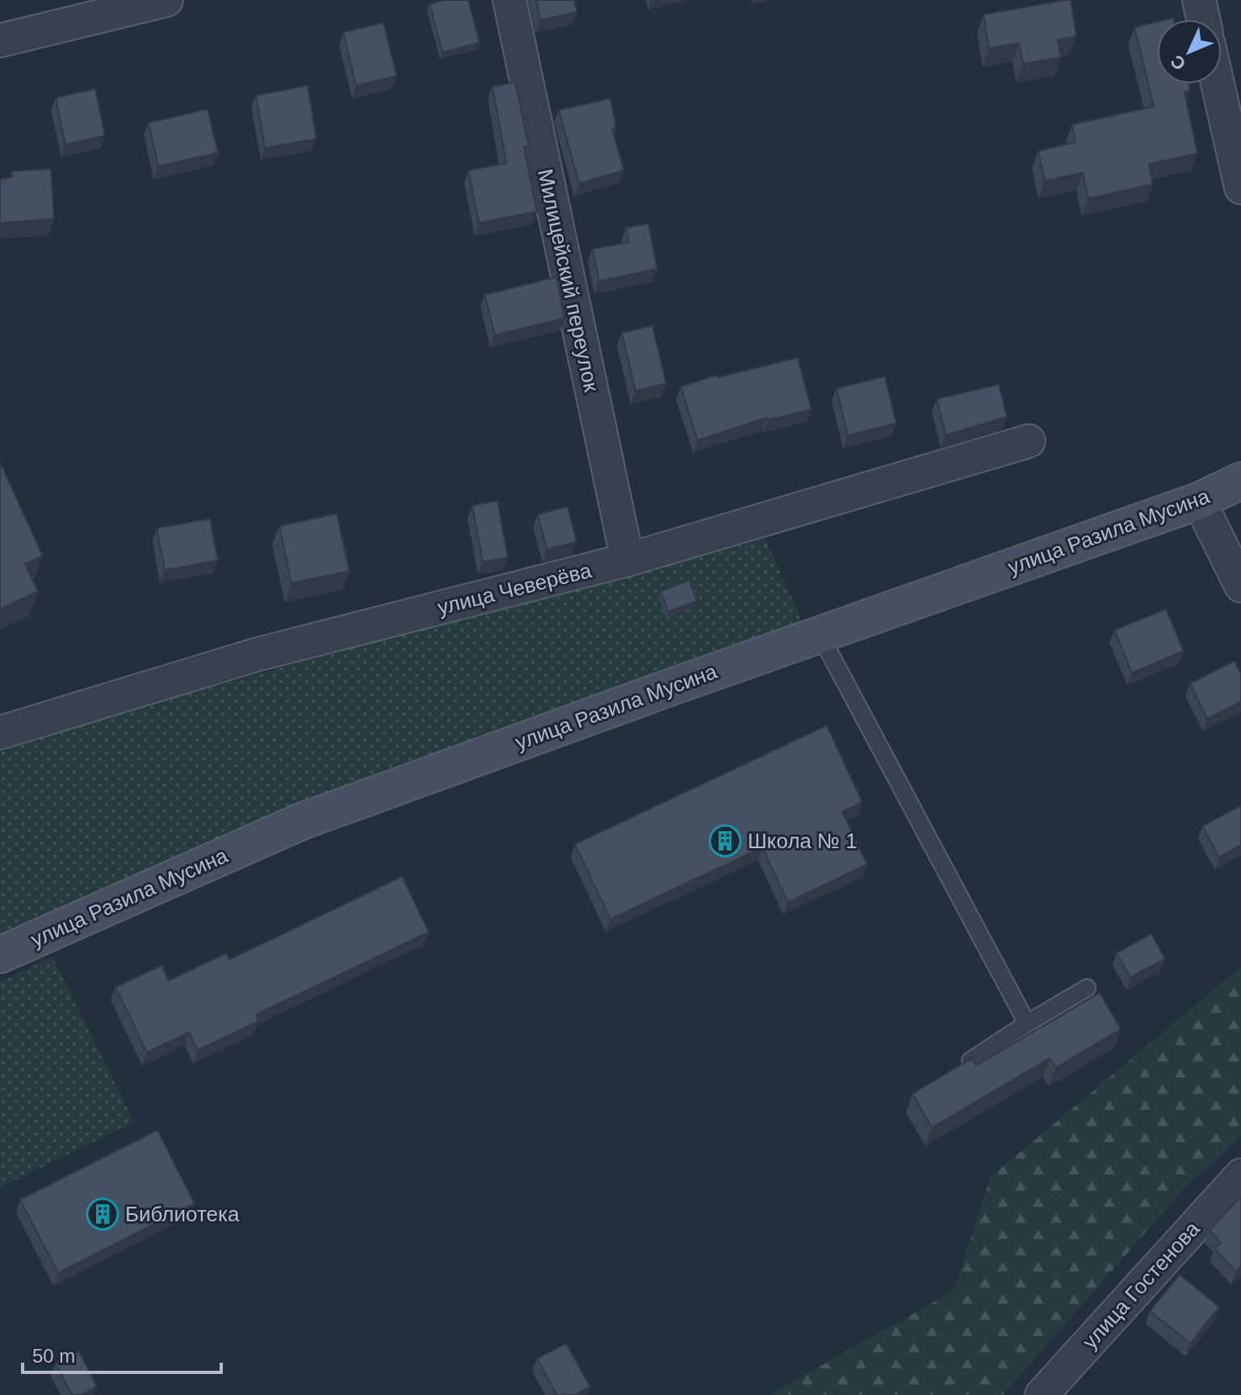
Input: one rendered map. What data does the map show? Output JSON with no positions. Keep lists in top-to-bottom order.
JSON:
{
  "streets": {
    "main road": ["улица Разила Мусина"],
    "street": ["Милицейский переулок", "улица Чеверёва", "улица Гостенова"]
  },
  "crossings": [
    ["Милицейский переулок", "улица Чеверёва"]
  ],
  "places": {
    "building": ["Школа № 1", "Библиотека"]
  },
  "scale_bar": "50 m",
  "north": "bottom left"
}
